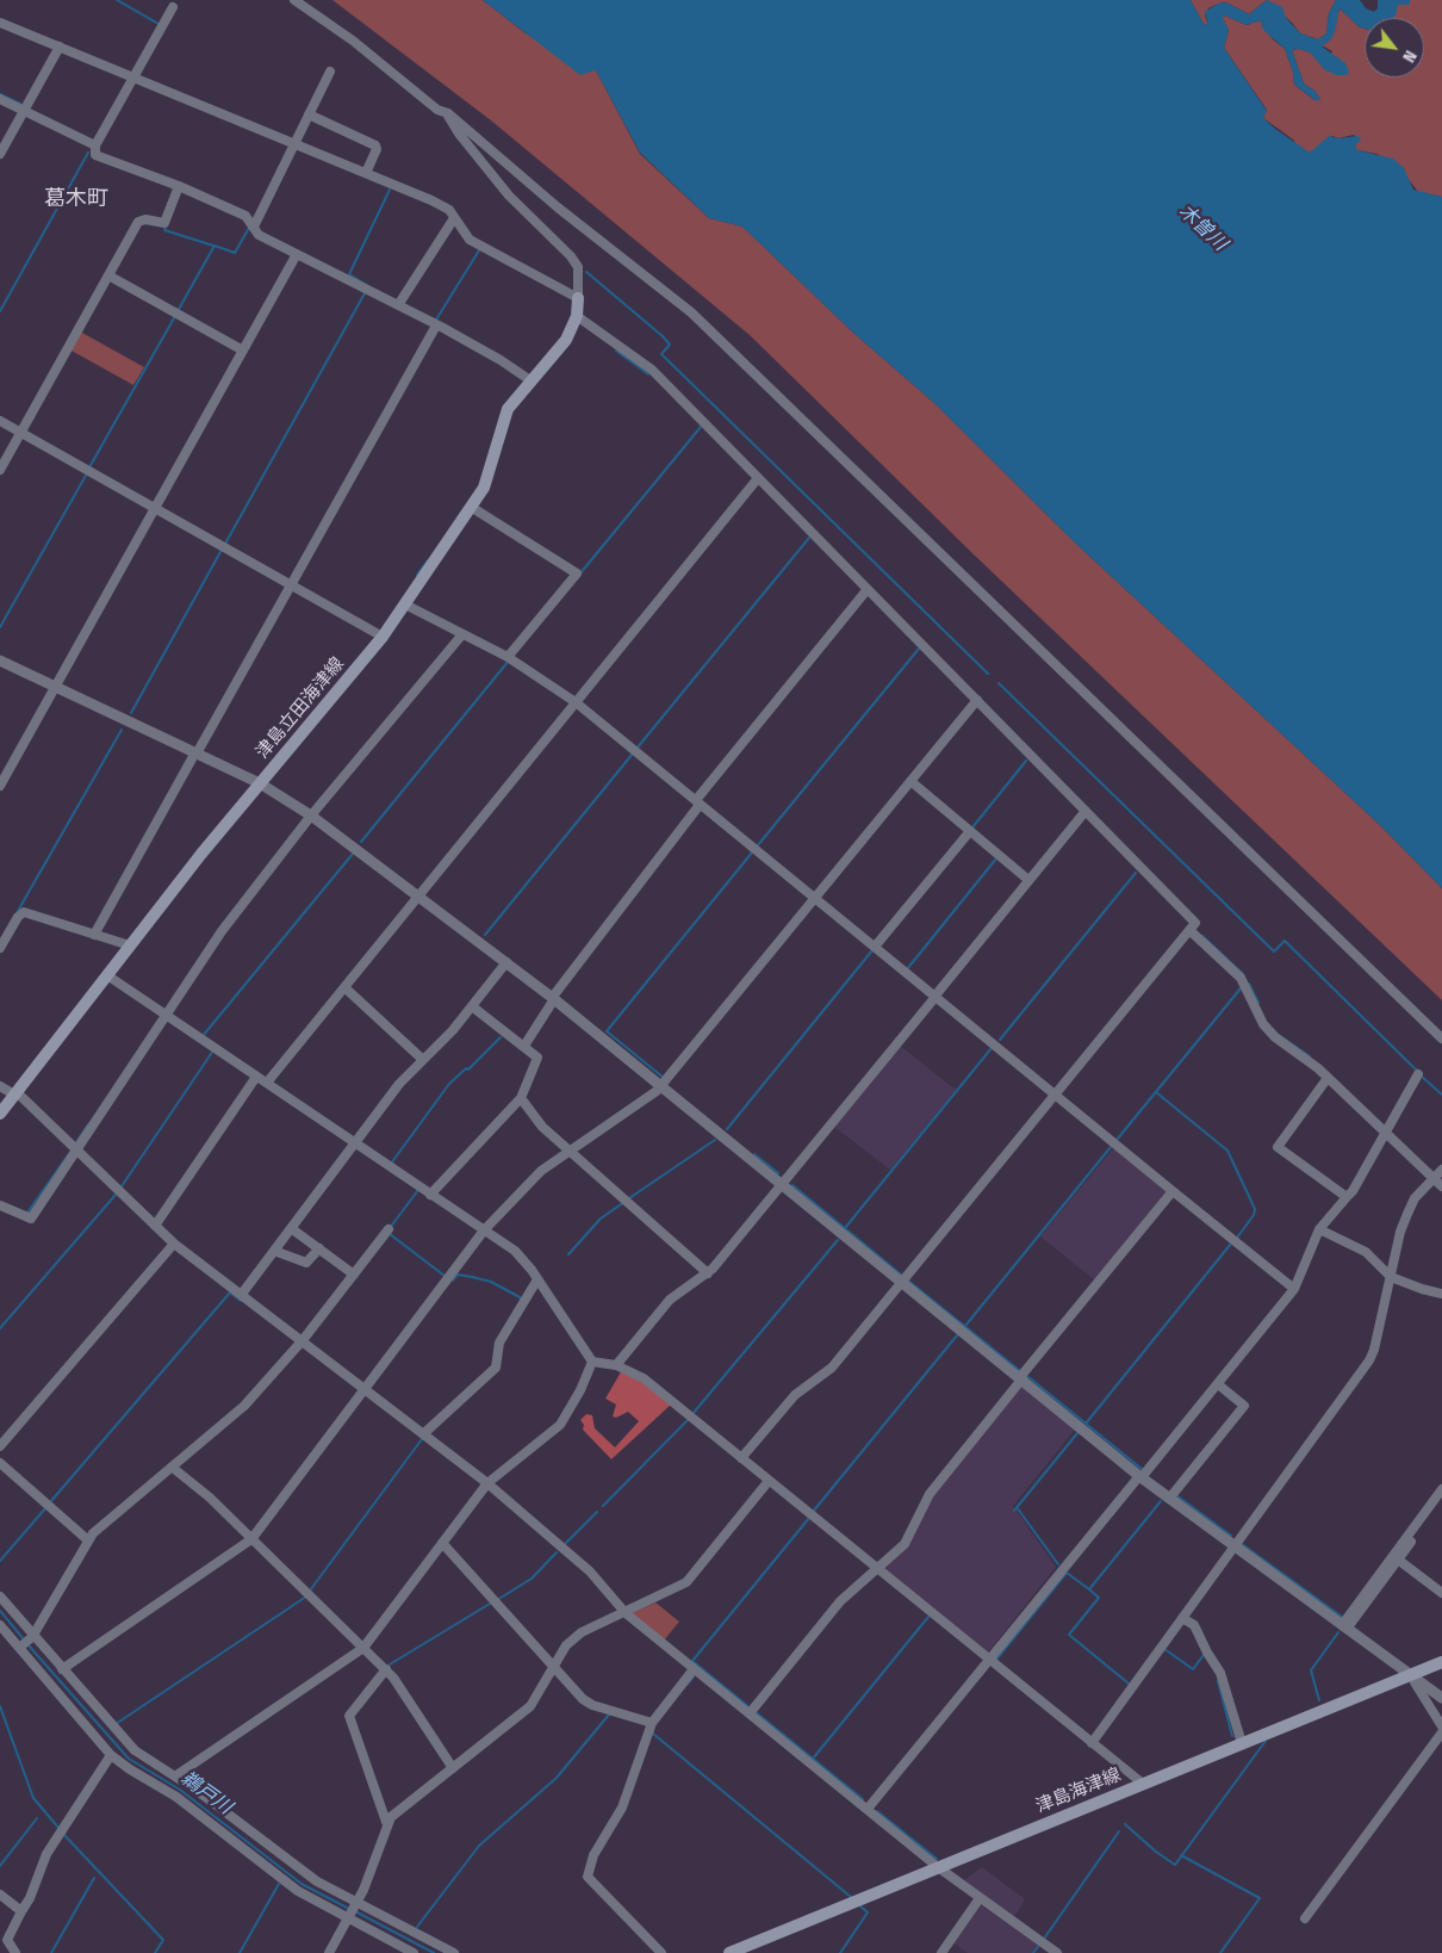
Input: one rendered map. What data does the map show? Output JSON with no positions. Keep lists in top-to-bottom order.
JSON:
{
  "streets": {
    "main road": ["津島立田海津線", "津島海津線"]
  },
  "districts": ["葛木町"],
  "water": ["木曽川", "鵜戸川"],
  "north": "bottom right"
}
